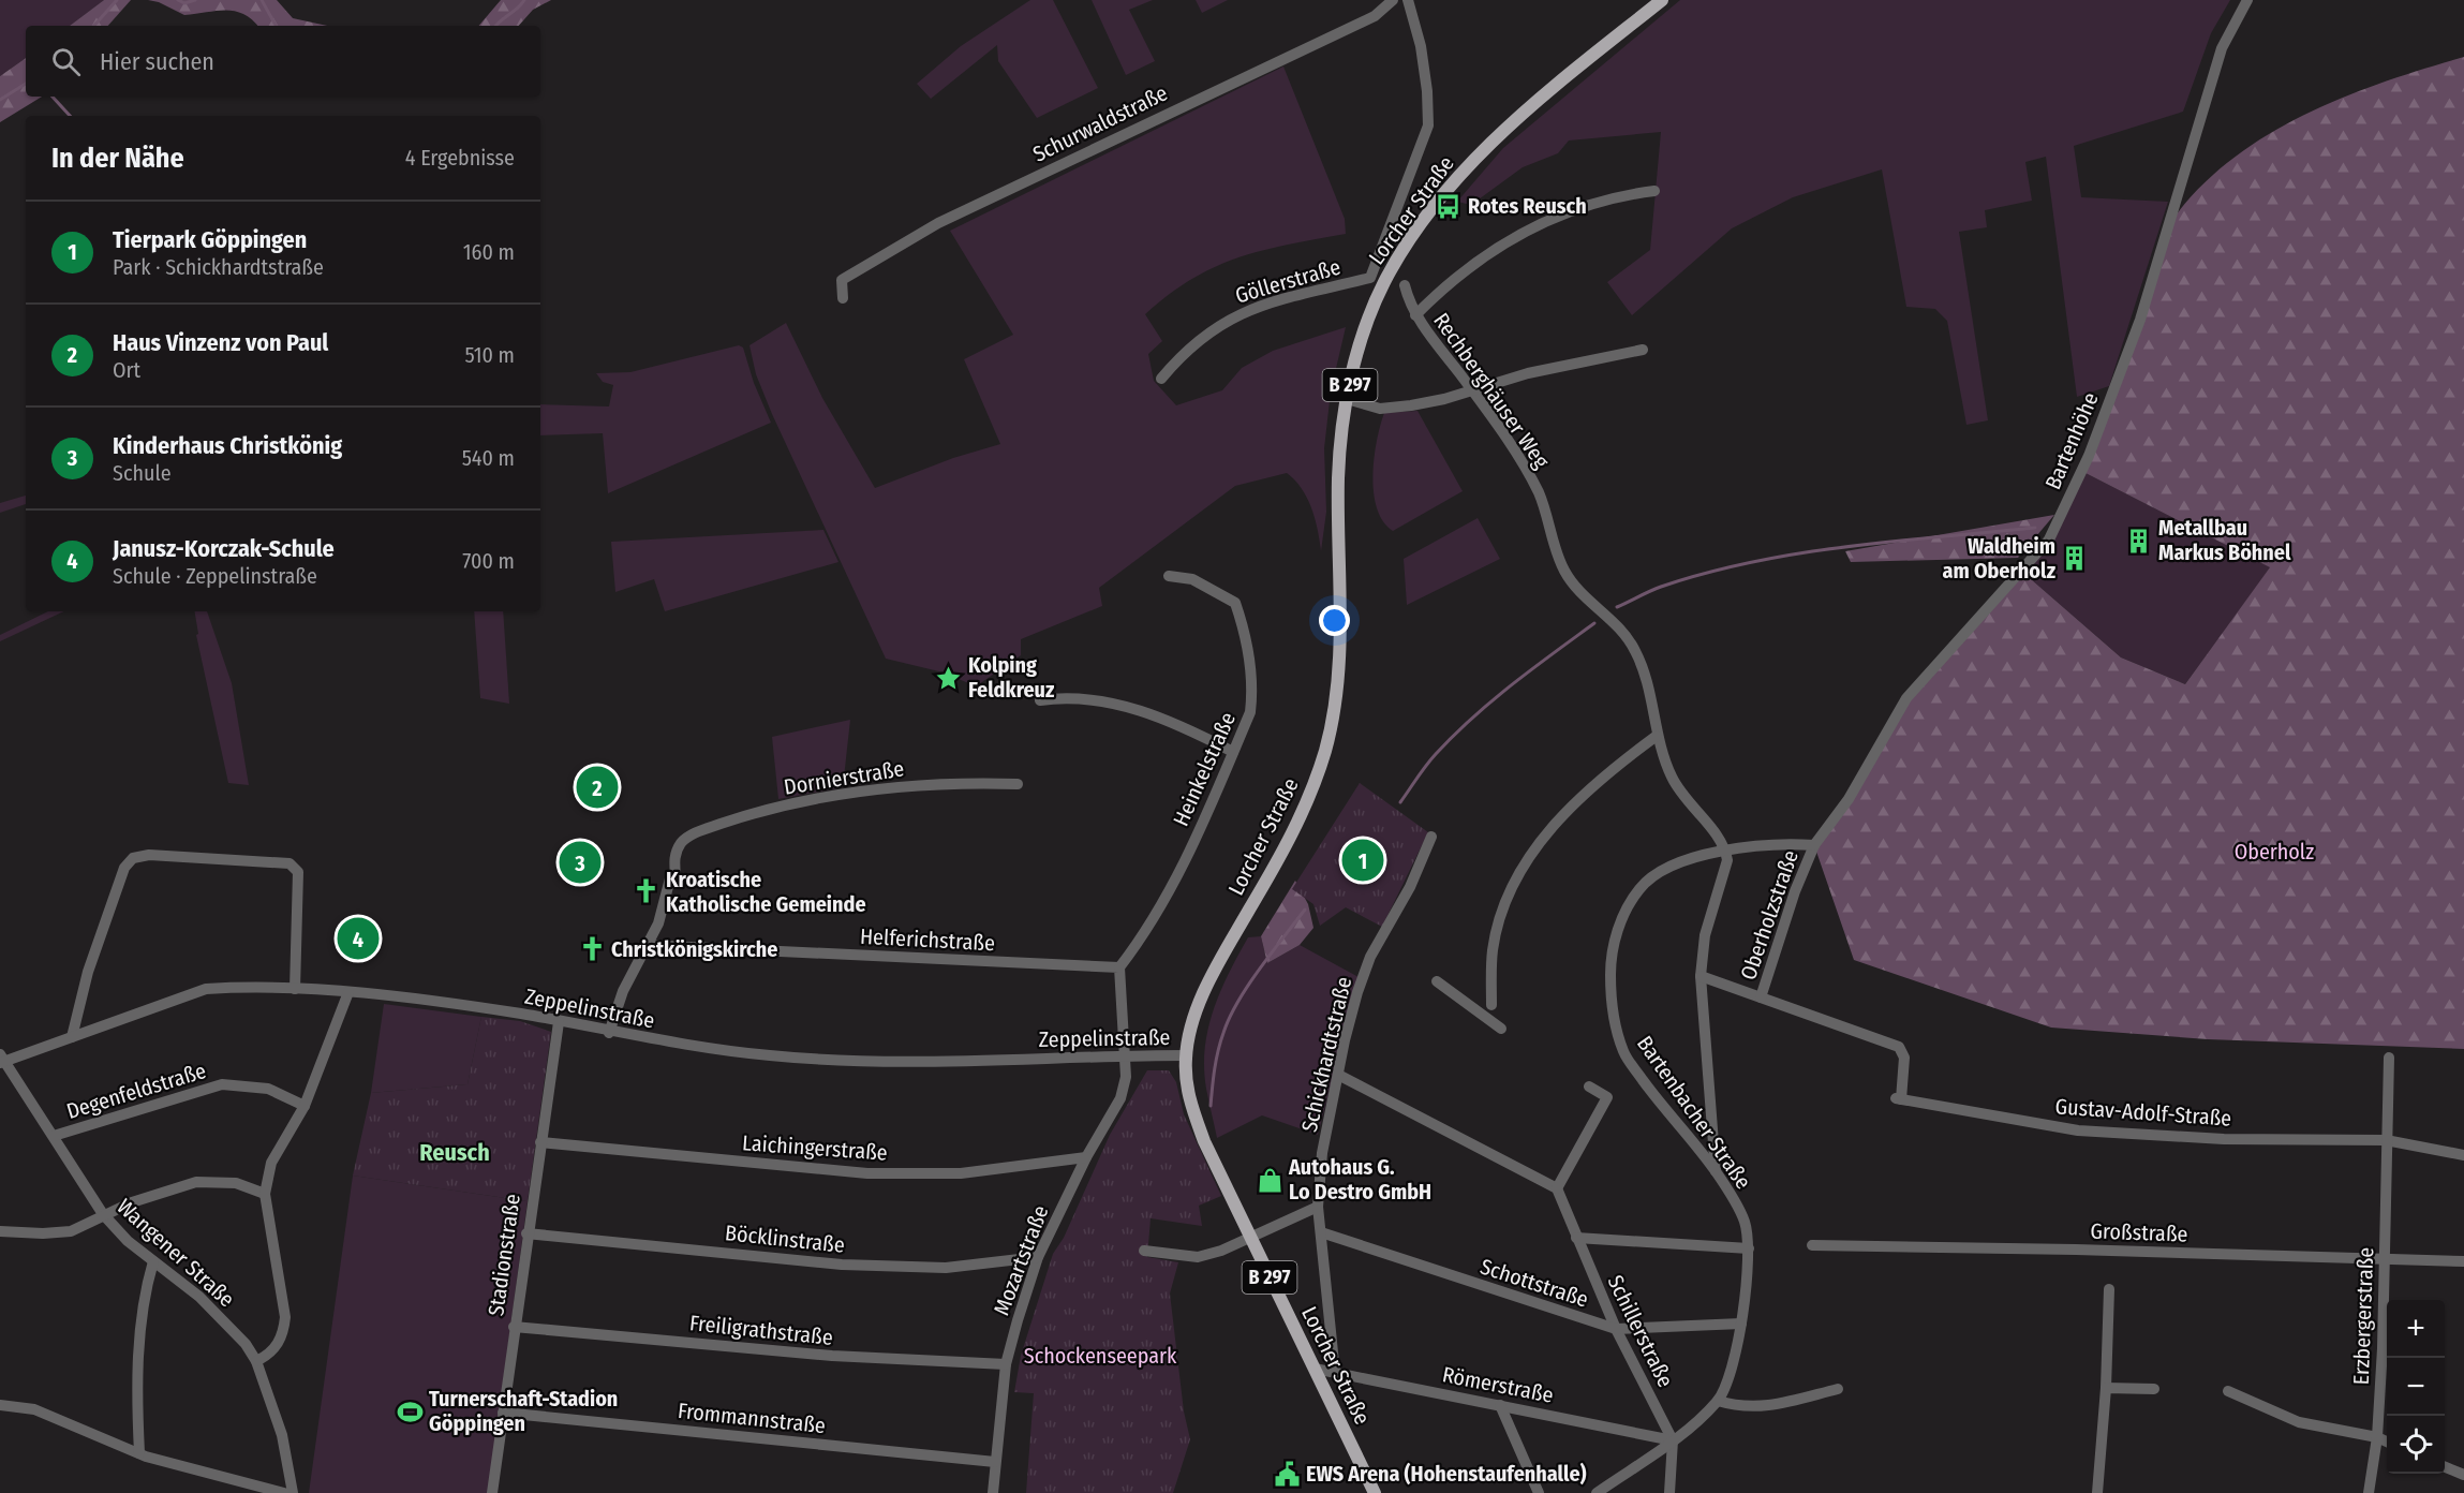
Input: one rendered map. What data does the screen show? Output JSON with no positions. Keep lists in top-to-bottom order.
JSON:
{
  "streets": {
    "main road": ["Lorcher Straße", "B 297"],
    "street": [
      "Schurwaldstraße",
      "Göllerstraße",
      "Rechberghäuser Weg",
      "Bartenhöhe",
      "Heinkelstraße",
      "Dornierstraße",
      "Oberholzstraße",
      "Helferichstraße",
      "Zeppelinstraße",
      "Schickhardtstraße",
      "Degenfeldstraße",
      "Bartenbacher Straße",
      "Gustav-Adolf-Straße",
      "Laichingerstraße",
      "Großstraße",
      "Böcklinstraße",
      "Wangener Straße",
      "Stadionstraße",
      "Mozartstraße",
      "Schottstraße",
      "Erzbergerstraße",
      "Freiligrathstraße",
      "Schillerstraße",
      "Römerstraße",
      "Frommannstraße"
    ]
  },
  "crossings": [
    ["Lorcher Straße", "Zeppelinstraße"],
    ["Lorcher Straße", "Römerstraße"],
    ["Rechberghäuser Weg", "Bartenbacher Straße"],
    ["Bartenhöhe", "Oberholzstraße"],
    ["Bartenhöhe", "Bartenbacher Straße"],
    ["Heinkelstraße", "Helferichstraße"],
    ["Dornierstraße", "Helferichstraße"],
    ["Oberholzstraße", "Bartenbacher Straße"],
    ["Oberholzstraße", "Gustav-Adolf-Straße"],
    ["Zeppelinstraße", "Wangener Straße"],
    ["Zeppelinstraße", "Stadionstraße"],
    ["Zeppelinstraße", "Mozartstraße"],
    ["Schickhardtstraße", "Schottstraße"],
    ["Schickhardtstraße", "Römerstraße"],
    ["Degenfeldstraße", "Wangener Straße"],
    ["Bartenbacher Straße", "Schottstraße"],
    ["Gustav-Adolf-Straße", "Erzbergerstraße"],
    ["Laichingerstraße", "Stadionstraße"],
    ["Laichingerstraße", "Mozartstraße"],
    ["Großstraße", "Erzbergerstraße"],
    ["Böcklinstraße", "Stadionstraße"],
    ["Böcklinstraße", "Mozartstraße"],
    ["Stadionstraße", "Freiligrathstraße"],
    ["Stadionstraße", "Frommannstraße"],
    ["Mozartstraße", "Freiligrathstraße"],
    ["Mozartstraße", "Frommannstraße"],
    ["Schottstraße", "Schillerstraße"],
    ["Schillerstraße", "Römerstraße"]
  ],
  "districts": ["Reusch"],
  "parks": ["Oberholz", "Schockenseepark"],
  "places": {
    "bus stop": ["Rotes Reusch"],
    "building": ["Metallbau Markus Böhnel", "Waldheim am Oberholz"],
    "place": ["Kolping Feldkreuz"],
    "church": ["Kroatische Katholische Gemeinde", "Christkönigskirche"],
    "shop": ["Autohaus G. Lo Destro GmbH"],
    "sports": ["Turnerschaft-Stadion Göppingen"],
    "public building": ["EWS Arena (Hohenstaufenhalle)"]
  },
  "page": {
    "search": "Hier suchen",
    "heading": ["In der Nähe", "4 Ergebnisse"],
    "list": [
      {
        "mark": "1",
        "name": "Tierpark Göppingen",
        "note": "Park · Schickhardtstraße",
        "value": "160 m"
      },
      {
        "mark": "2",
        "name": "Haus Vinzenz von Paul",
        "note": "Ort",
        "value": "510 m"
      },
      {
        "mark": "3",
        "name": "Kinderhaus Christkönig",
        "note": "Schule",
        "value": "540 m"
      },
      {
        "mark": "4",
        "name": "Janusz-Korczak-Schule",
        "note": "Schule · Zeppelinstraße",
        "value": "700 m"
      }
    ],
    "pins": [
      "2",
      "1",
      "3",
      "4"
    ],
    "map_buttons": ["+", "−"]
  }
}
